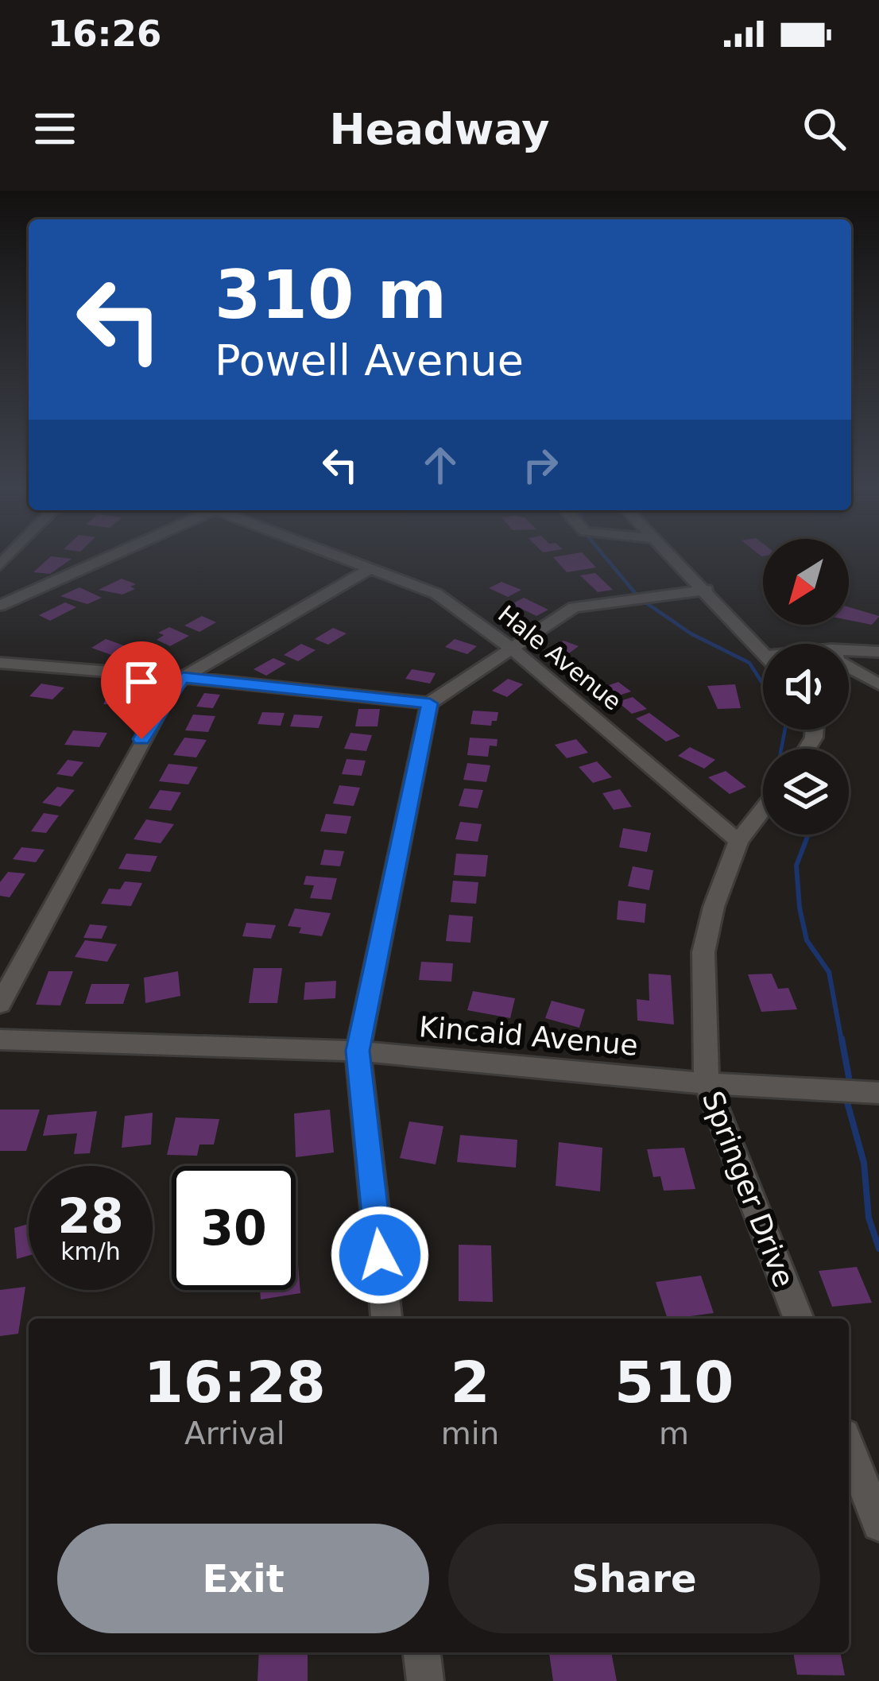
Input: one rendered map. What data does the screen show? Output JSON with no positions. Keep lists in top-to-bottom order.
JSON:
{
  "streets": {
    "street": ["Hale Avenue", "Kincaid Avenue", "Springer Drive"]
  },
  "crossings": [
    ["Hale Avenue", "Springer Drive"],
    ["Kincaid Avenue", "Springer Drive"]
  ],
  "north": "bottom left",
  "page": {
    "status": "16:26",
    "header": "Headway",
    "turn": ["310 m", "Powell Avenue"],
    "speed": "28 km/h",
    "limit": "30",
    "eta": [
      "16:28",
      "Arrival",
      "2",
      "min",
      "510",
      "m"
    ],
    "buttons": ["Exit", "Share"]
  }
}
